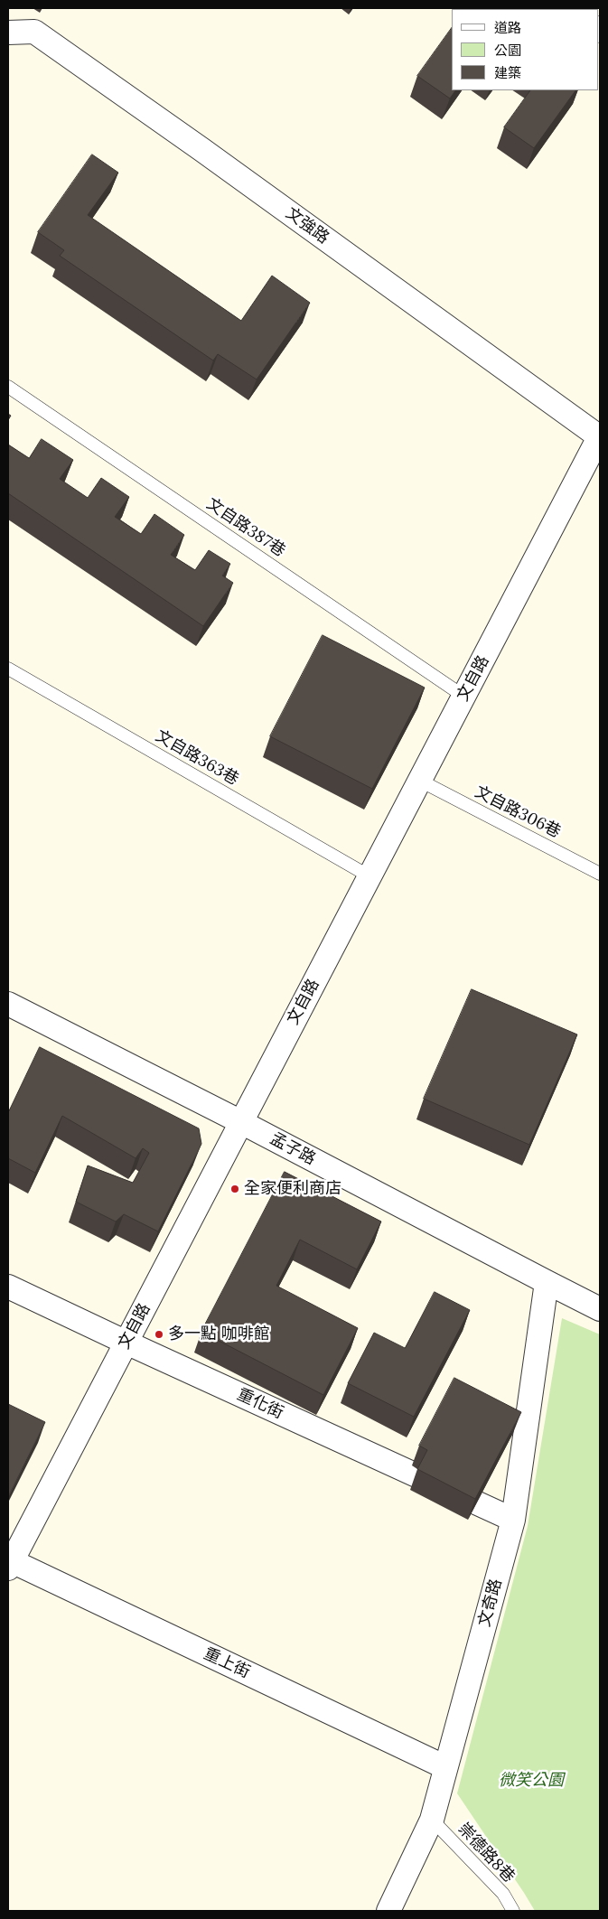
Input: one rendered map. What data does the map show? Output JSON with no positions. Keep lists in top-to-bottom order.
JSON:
{
  "streets": {
    "street": [
      "文強路",
      "文自路",
      "孟子路",
      "重化街",
      "文奇路",
      "重上街"
    ],
    "lane": [
      "文自路387巷",
      "文自路363巷",
      "文自路306巷",
      "崇德路8巷"
    ]
  },
  "crossings": [
    ["文強路", "文自路"],
    ["文自路387巷", "文自路"],
    ["文自路", "文自路363巷"],
    ["文自路", "文自路306巷"],
    ["文自路", "孟子路"],
    ["文自路", "重化街"],
    ["文自路", "重上街"],
    ["孟子路", "文奇路"],
    ["重化街", "文奇路"],
    ["文奇路", "重上街"],
    ["文奇路", "崇德路8巷"]
  ],
  "parks": ["微笑公園"],
  "places": ["全家便利商店", "多一點 咖啡館"],
  "legend": ["道路", "公園", "建築"]
}
